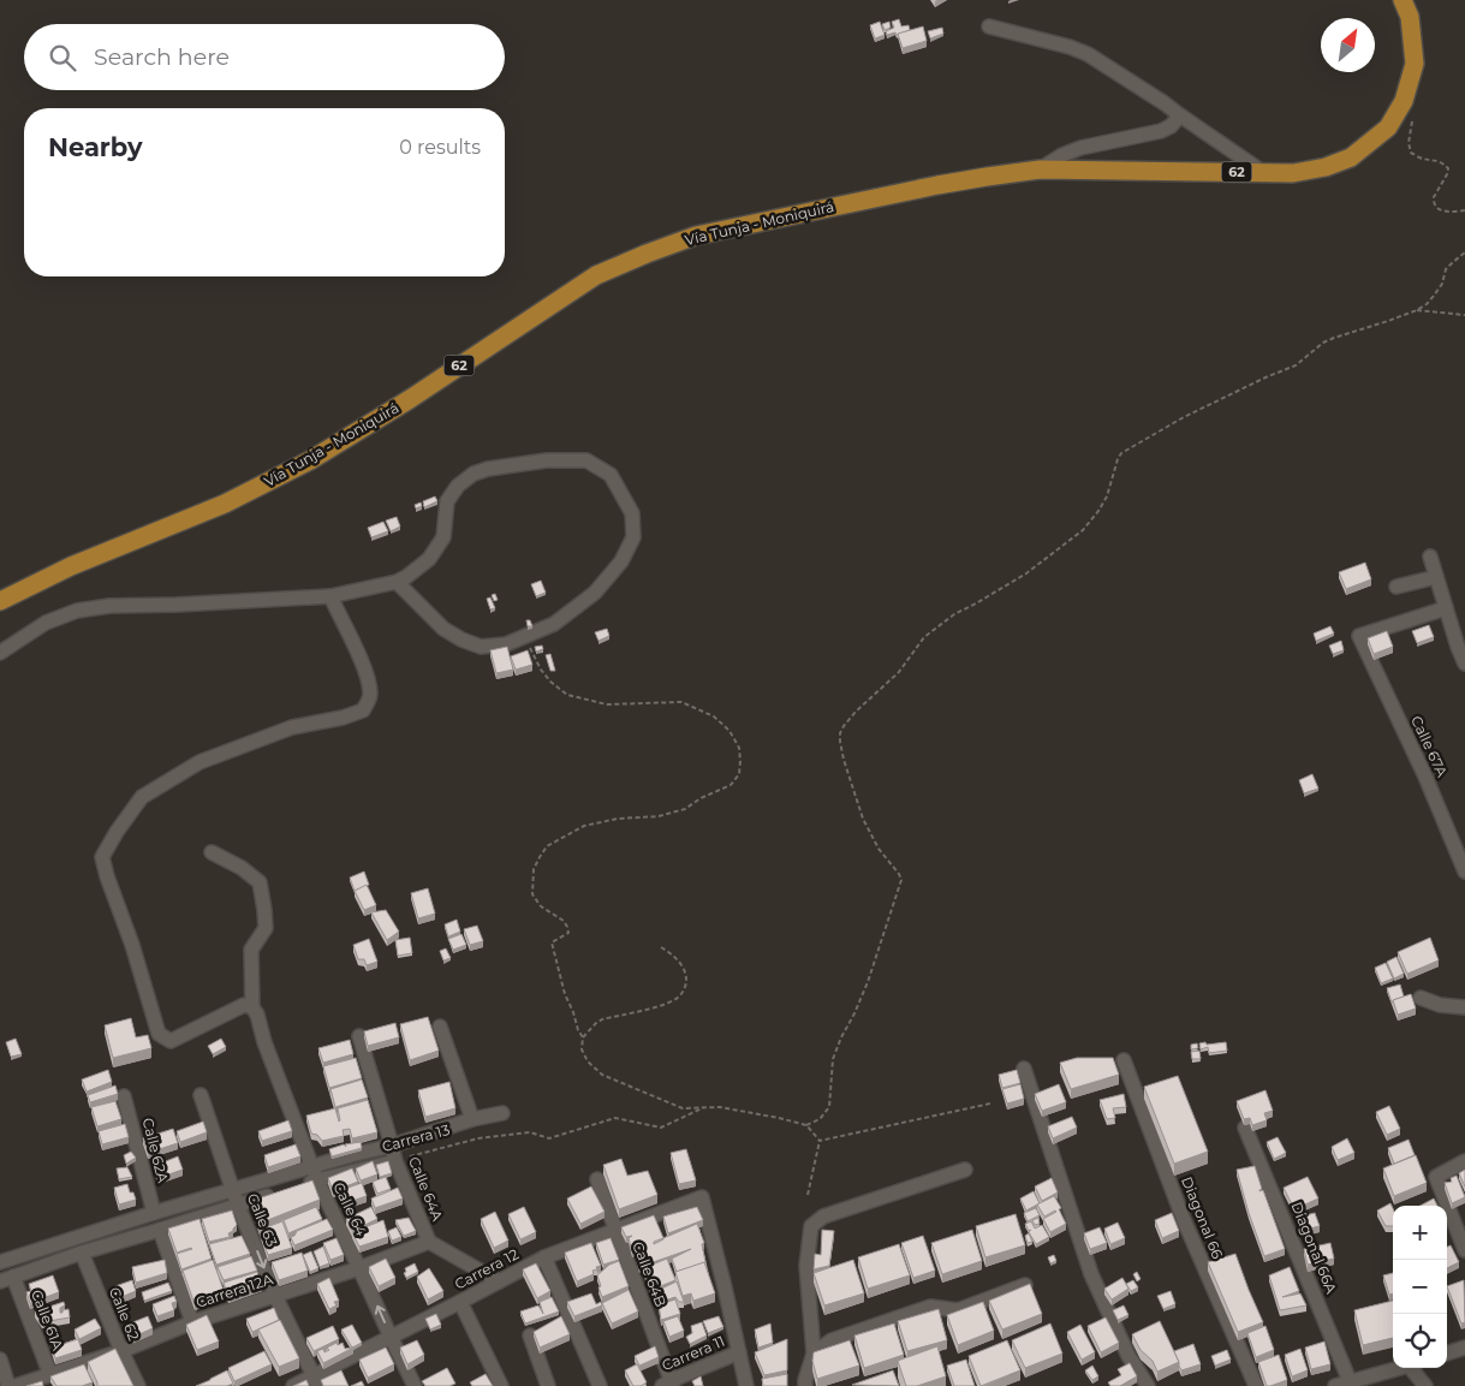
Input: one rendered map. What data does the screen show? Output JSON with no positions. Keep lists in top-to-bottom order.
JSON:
{
  "streets": {
    "main road": ["62", "Vía Tunja - Moniquirá"],
    "street": [
      "Calle 67A",
      "Carrera 13",
      "Calle 62A",
      "Calle 64A",
      "Calle 64",
      "Diagonal 66",
      "Calle 63",
      "Diagonal 66A",
      "Carrera 12",
      "Calle 64B",
      "Carrera 12A",
      "Calle 62",
      "Calle 61A",
      "Carrera 11"
    ]
  },
  "crossings": [
    ["Carrera 13", "Calle 62A"],
    ["Carrera 13", "Calle 64A"],
    ["Carrera 13", "Calle 64"],
    ["Carrera 13", "Calle 63"],
    ["Carrera 13", "Calle 62"],
    ["Carrera 13", "Calle 61A"],
    ["Calle 64A", "Carrera 12"],
    ["Calle 64A", "Carrera 12A"],
    ["Calle 64", "Carrera 12"],
    ["Calle 64", "Carrera 12A"],
    ["Calle 63", "Carrera 12"],
    ["Calle 63", "Carrera 12A"],
    ["Carrera 12", "Calle 64B"],
    ["Carrera 12", "Carrera 11"],
    ["Calle 64B", "Carrera 11"],
    ["Carrera 12A", "Calle 62"],
    ["Carrera 12A", "Calle 61A"]
  ],
  "north": "top right",
  "page": {
    "search": "Search here",
    "heading": ["Nearby", "0 results"],
    "map_buttons": ["+", "−"]
  }
}
